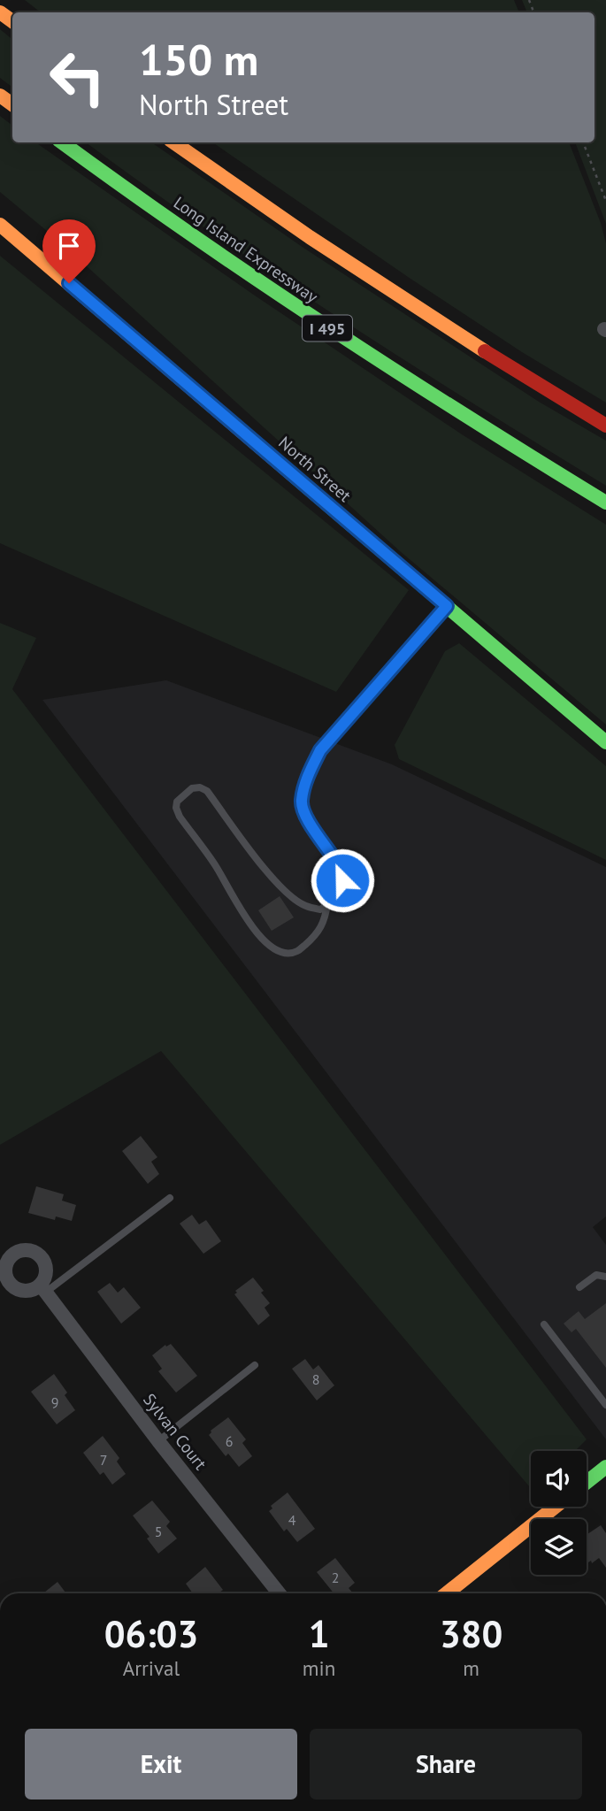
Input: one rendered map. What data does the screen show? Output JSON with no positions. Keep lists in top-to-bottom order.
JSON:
{
  "streets": {
    "main road": ["Long Island Expressway", "I 495", "North Street"],
    "street": ["Sylvan Court"]
  },
  "house_numbers": [
    "8",
    "9",
    "6",
    "7",
    "4",
    "5",
    "2"
  ],
  "page": {
    "turn": ["150 m", "North Street"],
    "eta": [
      "06:03",
      "Arrival",
      "1",
      "min",
      "380",
      "m"
    ],
    "buttons": ["Exit", "Share"]
  }
}
